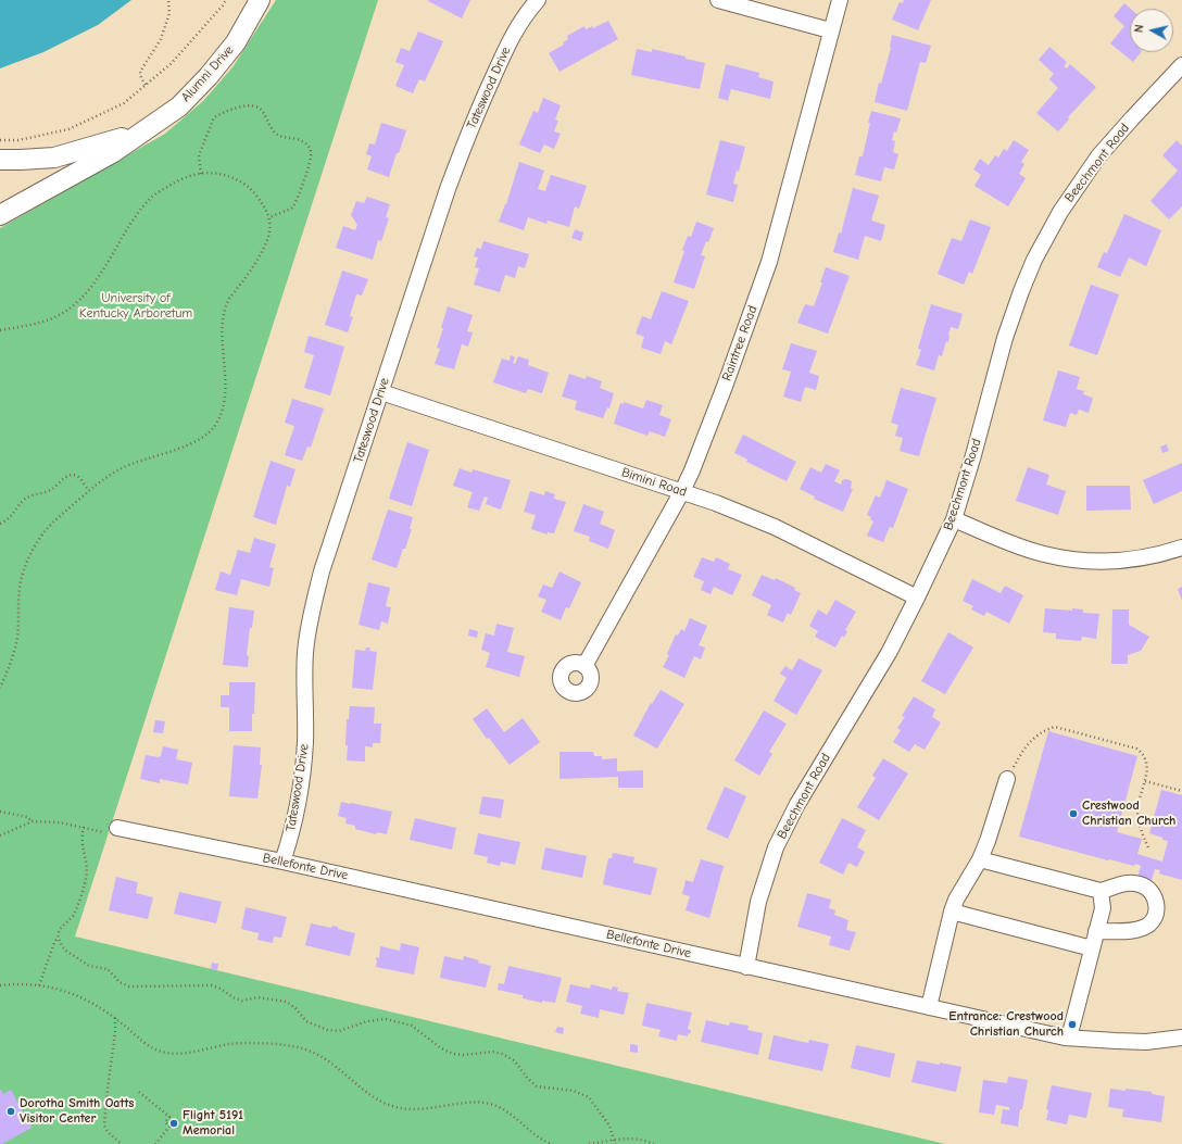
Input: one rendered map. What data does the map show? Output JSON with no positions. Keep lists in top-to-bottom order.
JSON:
{
  "streets": {
    "main road": ["Alumni Drive"],
    "street": [
      "Tateswood Drive",
      "Beechmont Road",
      "Raintree Road",
      "Bimini Road",
      "Bellefonte Drive"
    ]
  },
  "crossings": [
    ["Tateswood Drive", "Bimini Road"],
    ["Tateswood Drive", "Bellefonte Drive"],
    ["Beechmont Road", "Bimini Road"],
    ["Beechmont Road", "Bellefonte Drive"],
    ["Raintree Road", "Bimini Road"]
  ],
  "parks": ["University of Kentucky Arboretum"],
  "places": [
    "Crestwood Christian Church",
    "Entrance: Crestwood Christian Church",
    "Dorotha Smith Oatts Visitor Center",
    "Flight 5191 Memorial"
  ],
  "north": "left"
}
